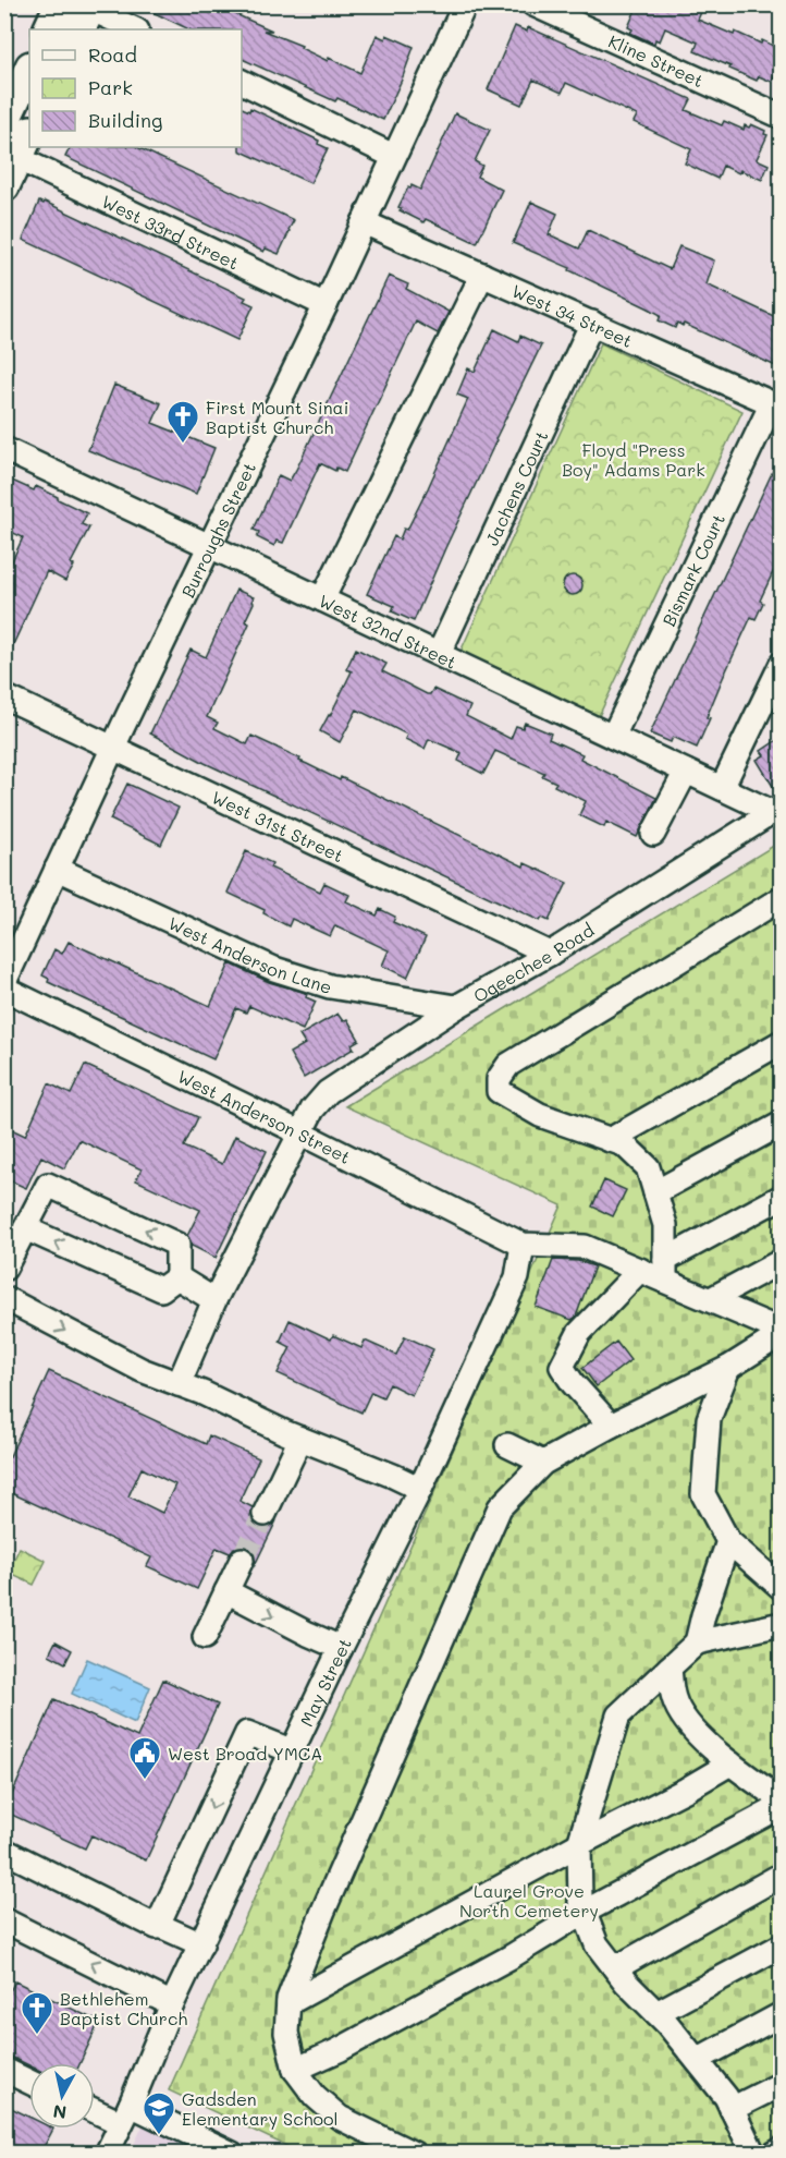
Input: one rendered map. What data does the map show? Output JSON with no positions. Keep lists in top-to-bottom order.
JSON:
{
  "streets": {
    "street": [
      "Kline Street",
      "West 33rd Street",
      "West 34 Street",
      "Jachens Court",
      "Burroughs Street",
      "Bismark Court",
      "West 32nd Street",
      "West 31st Street",
      "West Anderson Lane",
      "Ogeechee Road",
      "West Anderson Street",
      "May Street"
    ]
  },
  "crossings": [
    ["West 33rd Street", "Burroughs Street"],
    ["West 34 Street", "Jachens Court"],
    ["West 34 Street", "Burroughs Street"],
    ["West 34 Street", "Bismark Court"],
    ["Jachens Court", "West 32nd Street"],
    ["Burroughs Street", "West 32nd Street"],
    ["Burroughs Street", "West 31st Street"],
    ["Burroughs Street", "West Anderson Lane"],
    ["Bismark Court", "West 32nd Street"],
    ["West 32nd Street", "Ogeechee Road"],
    ["West 31st Street", "Ogeechee Road"],
    ["West Anderson Lane", "Ogeechee Road"],
    ["Ogeechee Road", "West Anderson Street"],
    ["West Anderson Street", "May Street"]
  ],
  "parks": ["Floyd \"Press Boy\" Adams Park", "Laurel Grove North Cemetery"],
  "places": {
    "church": ["First Mount Sinai Baptist Church", "Bethlehem Baptist Church"],
    "public building": ["West Broad YMCA"],
    "school or university": ["Gadsden Elementary School"]
  },
  "legend": ["Road", "Park", "Building"],
  "north": "bottom"
}
